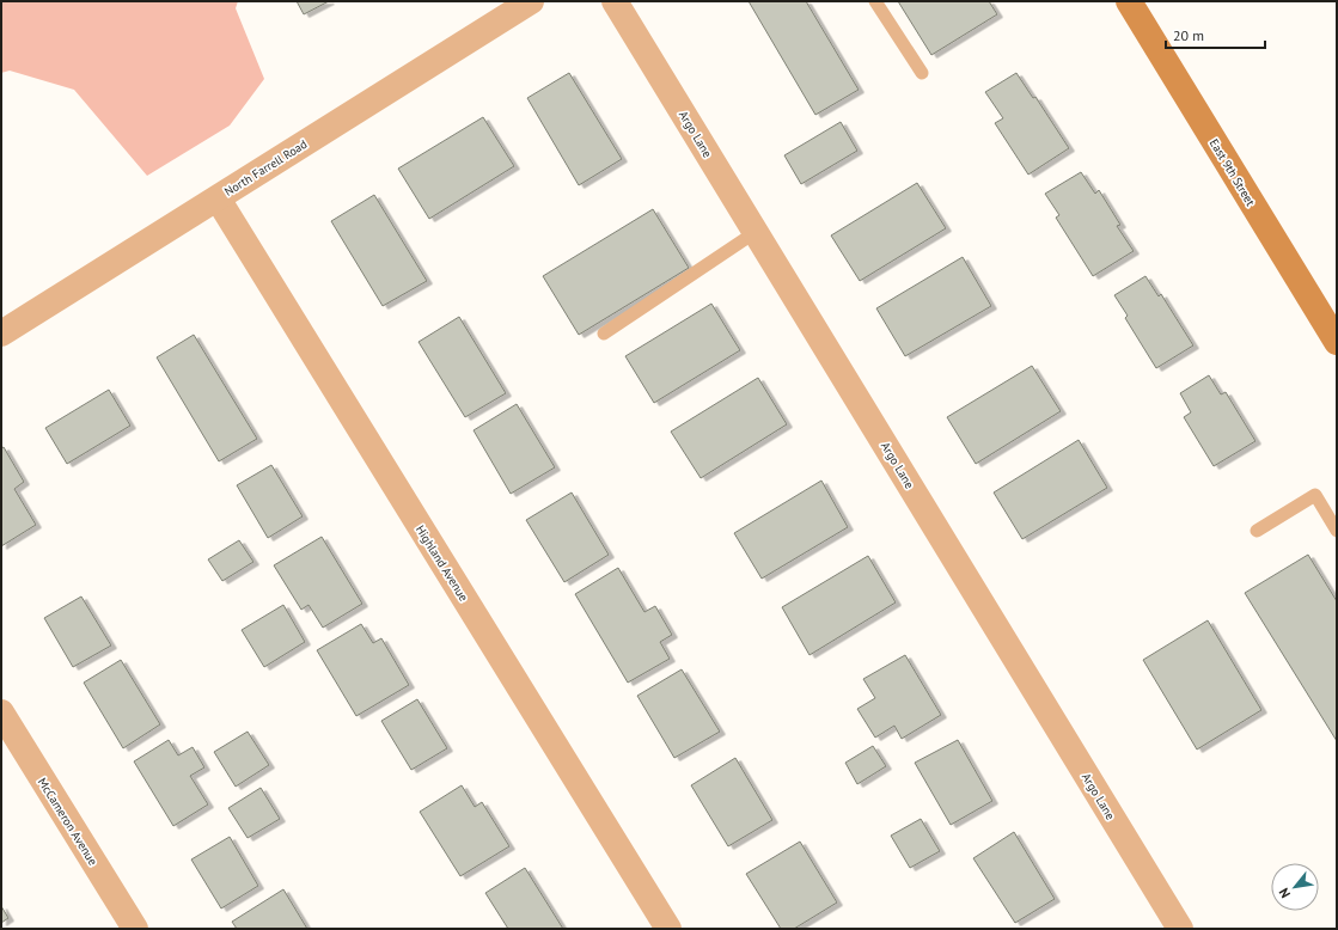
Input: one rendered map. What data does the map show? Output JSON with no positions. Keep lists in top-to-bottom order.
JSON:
{
  "streets": {
    "main road": ["East 9th Street"],
    "street": [
      "Argo Lane",
      "North Farrell Road",
      "Highland Avenue",
      "McCameron Avenue"
    ]
  },
  "crossings": [
    ["North Farrell Road", "Highland Avenue"]
  ],
  "scale_bar": "20 m",
  "north": "bottom left"
}
